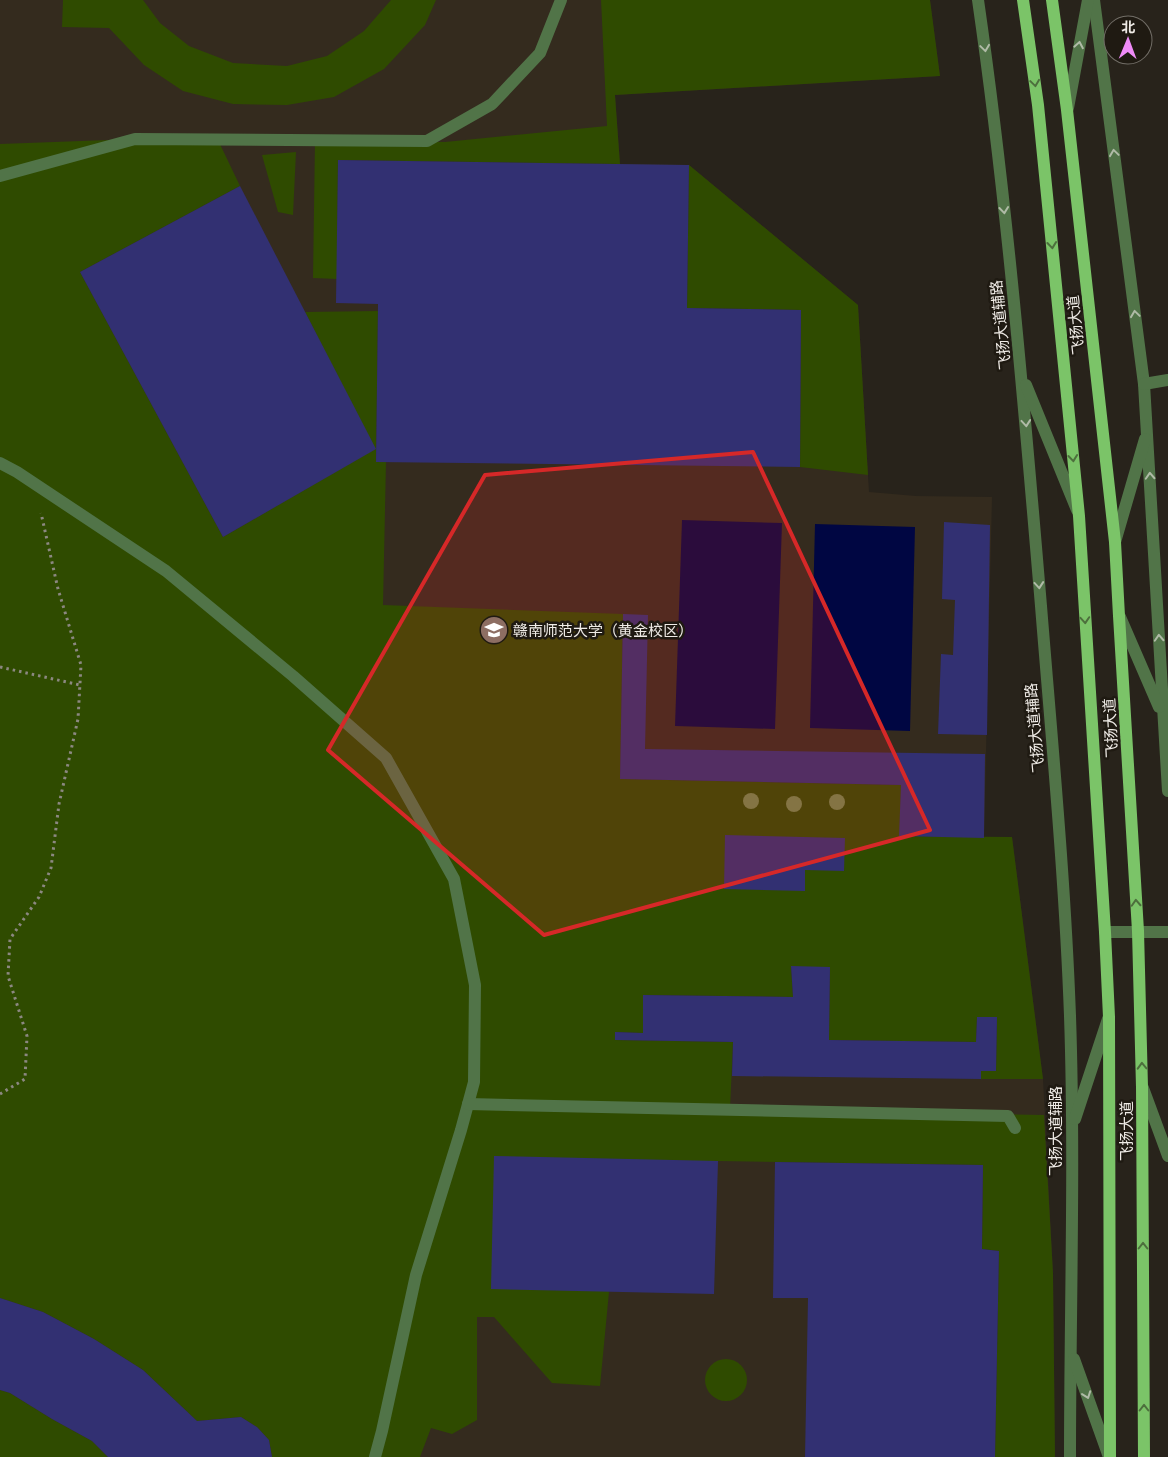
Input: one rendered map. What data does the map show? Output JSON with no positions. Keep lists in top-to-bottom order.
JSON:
{
  "streets": {
    "main road": ["飞扬大道"],
    "street": ["飞扬大道辅路"]
  },
  "places": {
    "school or university": ["赣南师范大学（黄金校区）"]
  },
  "north": "top"
}
